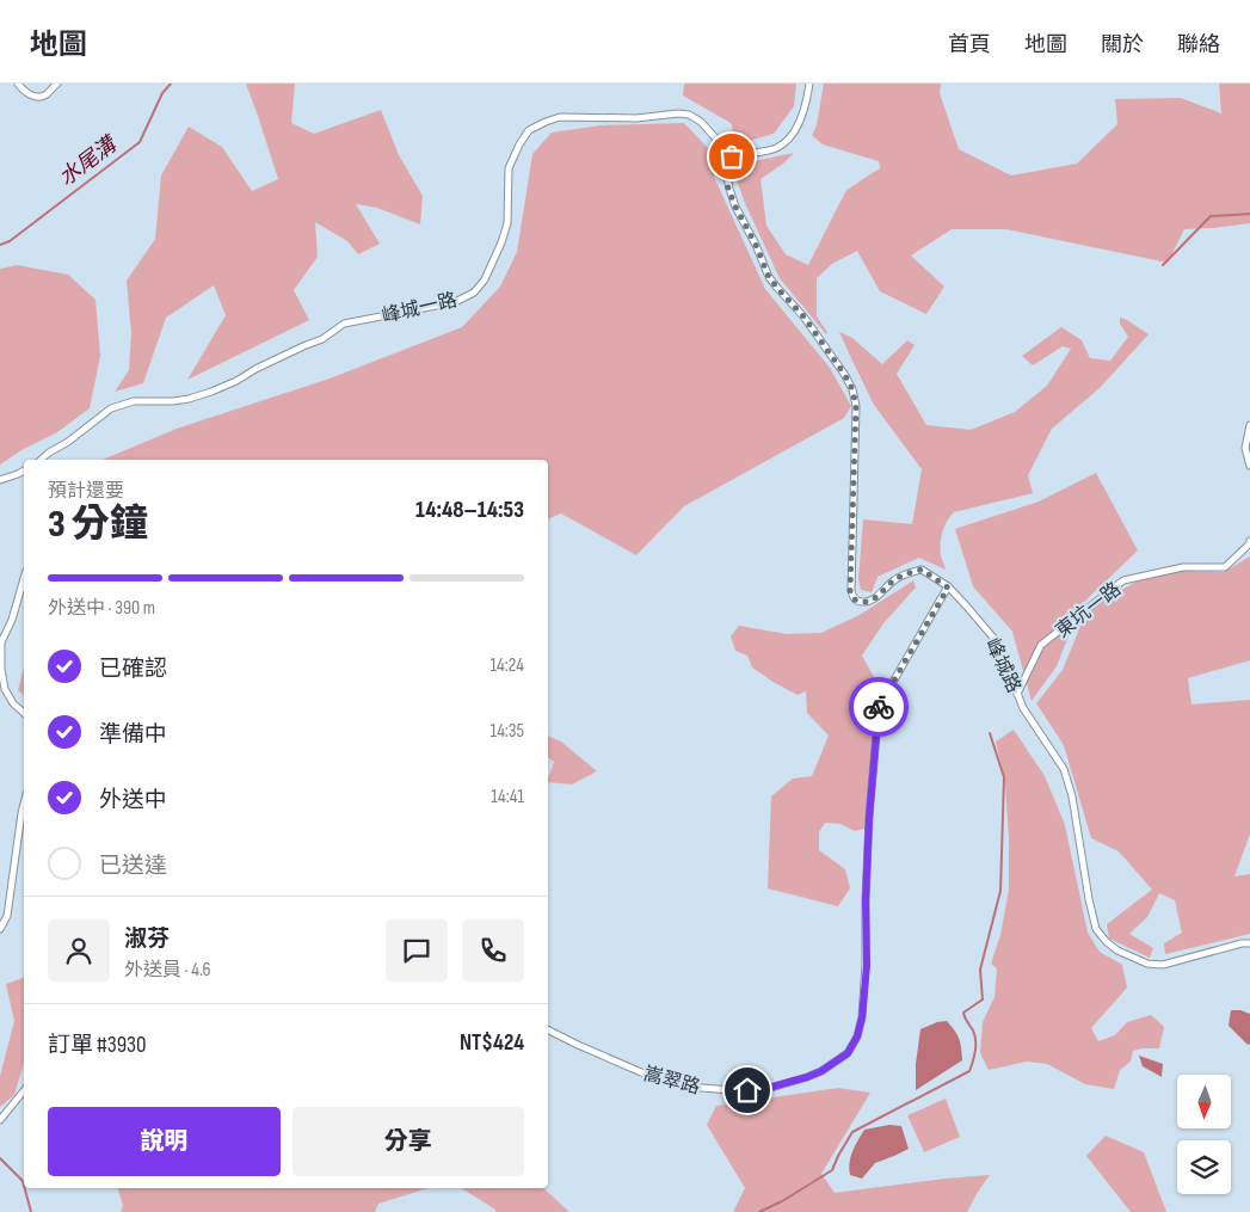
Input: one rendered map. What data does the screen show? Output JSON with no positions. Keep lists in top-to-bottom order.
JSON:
{
  "streets": {
    "street": [
      "峰城一路",
      "東坑一路",
      "峰城路",
      "嵩翠路"
    ]
  },
  "crossings": [
    ["峰城一路", "峰城路"],
    ["東坑一路", "峰城路"],
    ["峰城路", "嵩翠路"]
  ],
  "water": ["水尾溝"],
  "north": "bottom",
  "page": {
    "header": "地圖",
    "nav": [
      "首頁",
      "地圖",
      "關於",
      "聯絡"
    ],
    "heading": ["3 分鐘", "預計還要", "14:48–14:53"],
    "panel": [
      "淑芬",
      "外送員 · 4.6",
      "訂單 #3930",
      "NT$424"
    ],
    "bar": "外送中 · 390 m",
    "list": [
      ["已確認", "14:24"],
      ["準備中", "14:35"],
      ["外送中", "14:41"],
      "已送達"
    ],
    "buttons": ["說明", "分享"]
  }
}
